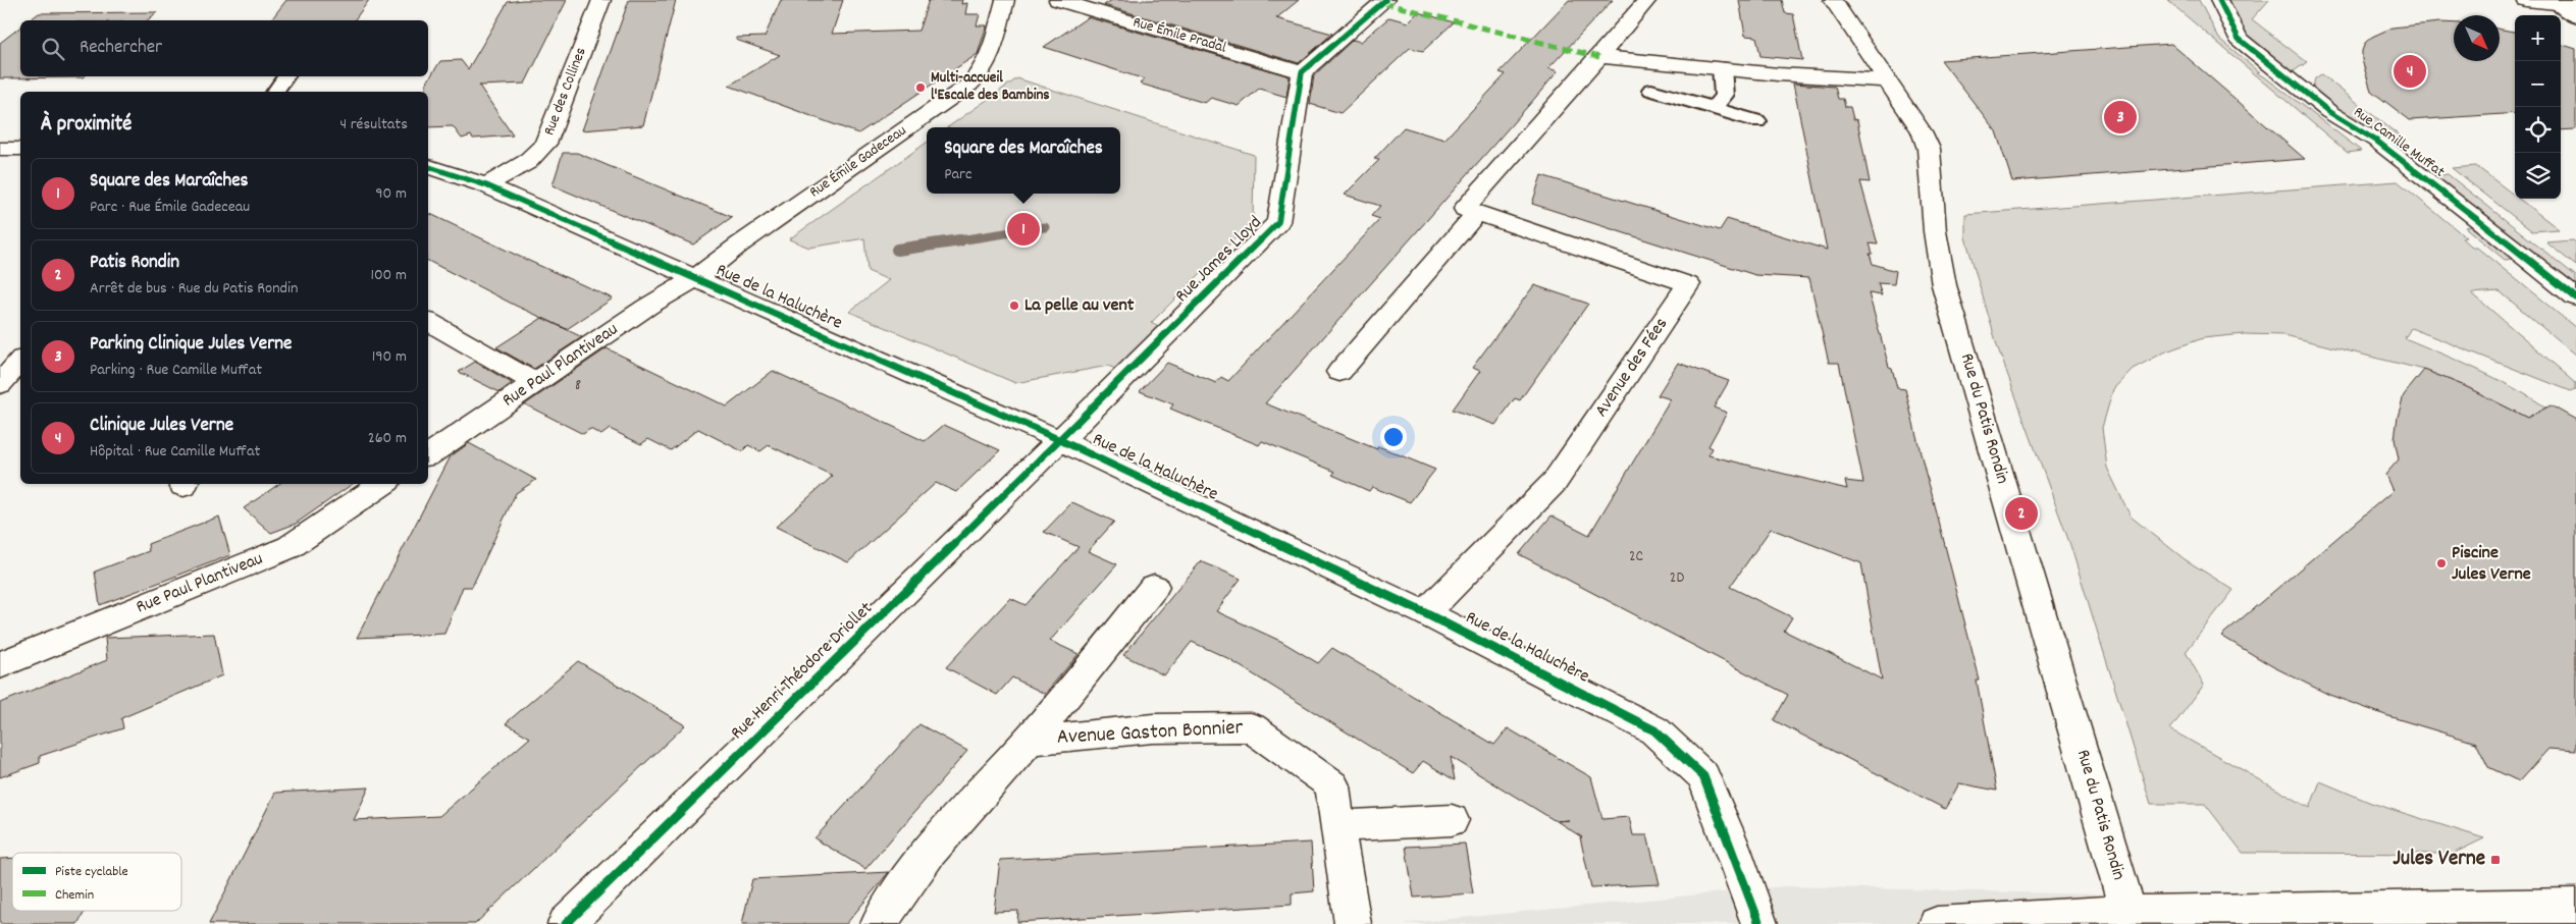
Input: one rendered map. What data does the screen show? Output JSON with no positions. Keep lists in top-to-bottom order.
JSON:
{
  "streets": {
    "street": [
      "Rue Émile Pradal",
      "Rue des Collines",
      "Rue Camille Muffat",
      "Rue Émile Gadeceau",
      "Rue James Lloyd",
      "Rue de la Haluchère",
      "Rue Paul Plantiveau",
      "Avenue des Fées",
      "Rue du Patis Rondin",
      "Rue Henri Théodore Driollet",
      "Avenue Gaston Bonnier"
    ]
  },
  "crossings": [
    ["Rue Émile Pradal", "Rue James Lloyd"],
    ["Rue des Collines", "Rue de la Haluchère"],
    ["Rue Émile Gadeceau", "Rue de la Haluchère"],
    ["Rue Émile Gadeceau", "Rue Paul Plantiveau"],
    ["Rue James Lloyd", "Rue de la Haluchère"],
    ["Rue James Lloyd", "Rue Henri Théodore Driollet"],
    ["Rue de la Haluchère", "Rue Paul Plantiveau"],
    ["Rue de la Haluchère", "Avenue des Fées"],
    ["Rue de la Haluchère", "Rue Henri Théodore Driollet"]
  ],
  "places": {
    "other": ["Multi-accueil l'Escale des Bambins", "La pelle au vent", "Piscine Jules Verne"],
    "transit": ["Jules Verne"]
  },
  "house_numbers": ["8", "2C", "2D"],
  "legend": ["Piste cyclable", "Chemin"],
  "north": "bottom right",
  "page": {
    "map_buttons": ["+", "−"],
    "search": "Rechercher",
    "pins": [
      "4",
      "3",
      "1",
      "2"
    ],
    "heading": ["À proximité", "4 résultats"],
    "popup": ["Square des Maraîches", "Parc"],
    "list": [
      {
        "mark": "1",
        "name": "Square des Maraîches",
        "note": "Parc · Rue Émile Gadeceau",
        "value": "90 m"
      },
      {
        "mark": "2",
        "name": "Patis Rondin",
        "note": "Arrêt de bus · Rue du Patis Rondin",
        "value": "100 m"
      },
      {
        "mark": "3",
        "name": "Parking Clinique Jules Verne",
        "note": "Parking · Rue Camille Muffat",
        "value": "190 m"
      },
      {
        "mark": "4",
        "name": "Clinique Jules Verne",
        "note": "Hôpital · Rue Camille Muffat",
        "value": "260 m"
      }
    ]
  }
}
